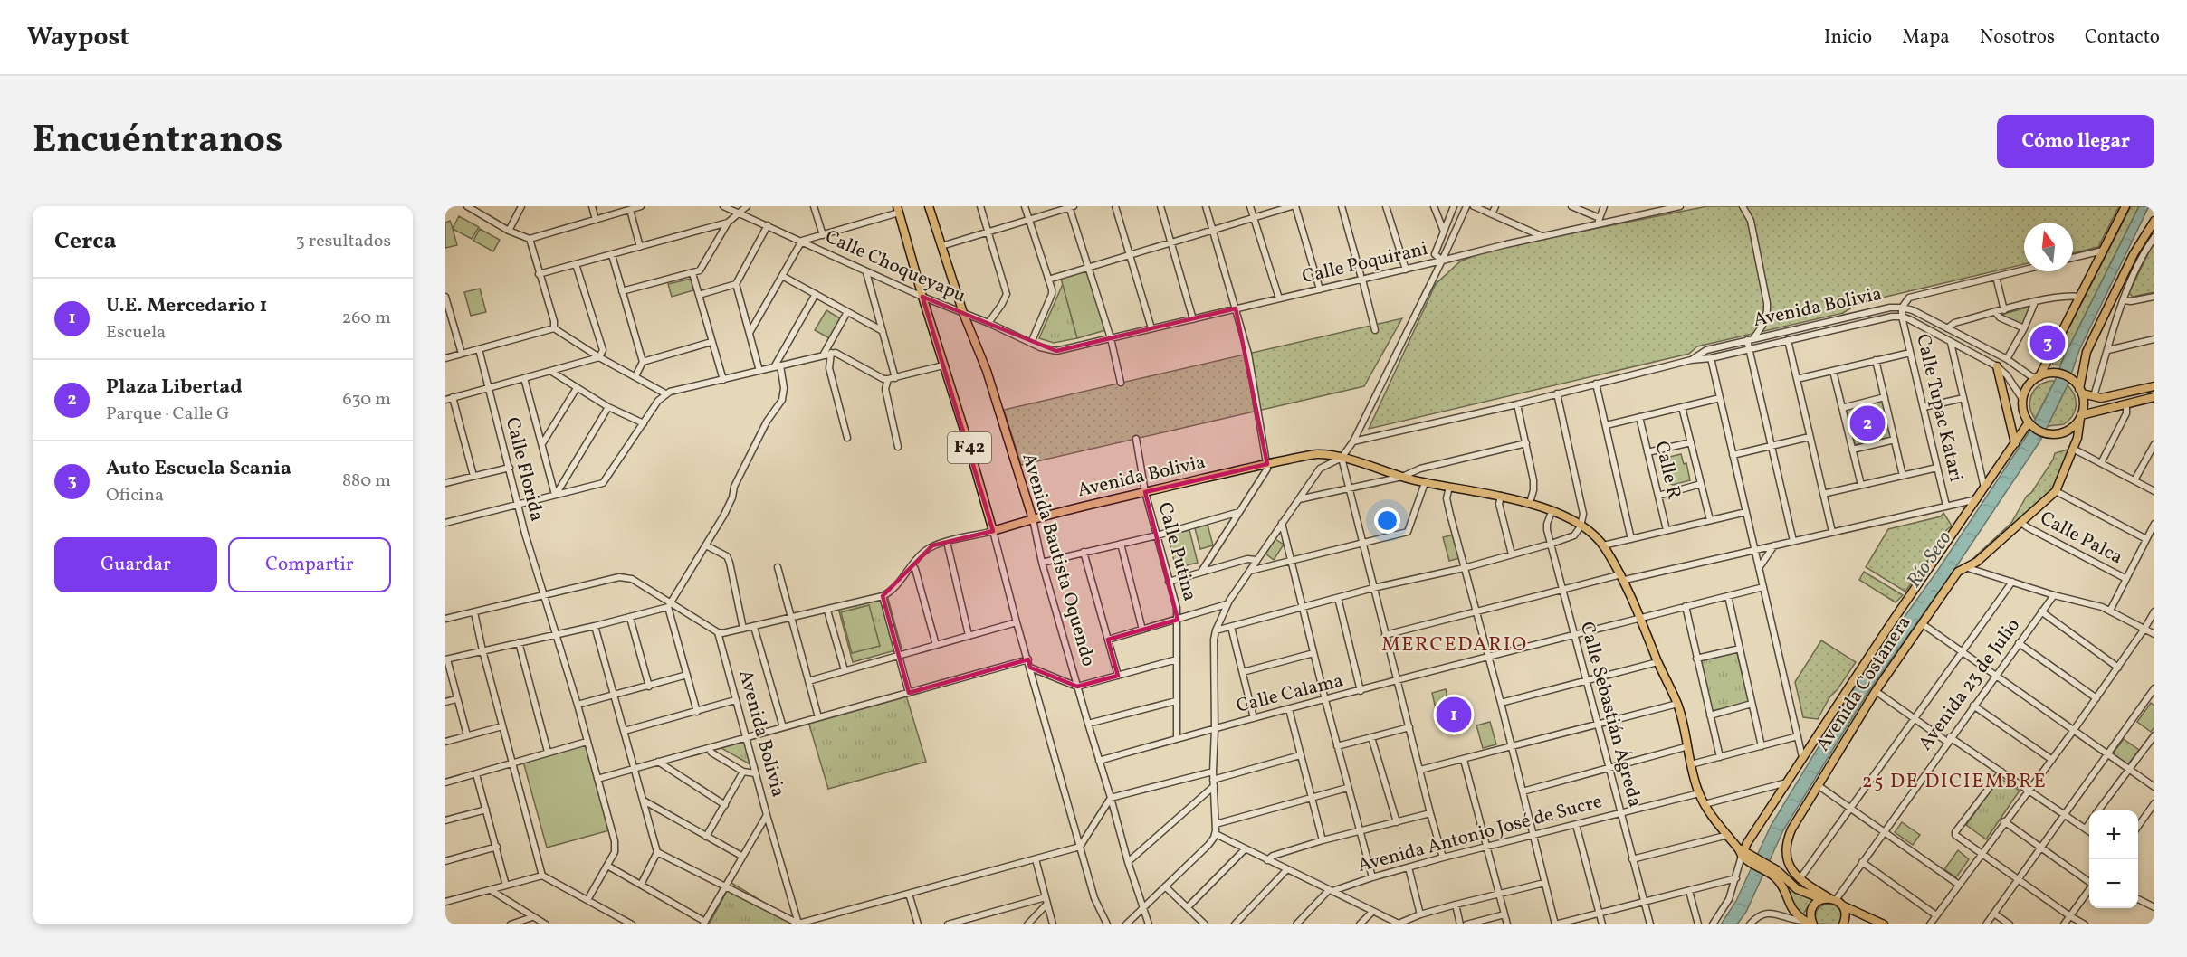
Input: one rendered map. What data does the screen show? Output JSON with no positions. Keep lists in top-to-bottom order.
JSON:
{
  "streets": {
    "main road": [
      "Avenida Bolivia",
      "F42",
      "Avenida Bautista Oquendo",
      "Avenida Costanera"
    ],
    "street": [
      "Calle Poquirani",
      "Calle Choqueyapu",
      "Calle Tupac Katari",
      "Calle Florida",
      "Calle R",
      "Calle Palca",
      "Calle Putina",
      "Avenida 23 de Julio",
      "Calle Calama",
      "Calle Sebastián Ágreda",
      "Avenida Antonio José de Sucre"
    ]
  },
  "crossings": [
    ["Calle Poquirani", "Calle Choqueyapu"],
    ["Calle Choqueyapu", "F42"],
    ["Calle Choqueyapu", "Avenida Bautista Oquendo"],
    ["Avenida Bolivia", "Calle Tupac Katari"],
    ["Avenida Bolivia", "F42"],
    ["Avenida Bolivia", "Calle Putina"],
    ["Avenida Bolivia", "Avenida Bautista Oquendo"],
    ["Avenida Bolivia", "Avenida Costanera"],
    ["Avenida Bolivia", "Calle Calama"],
    ["Avenida Bolivia", "Calle Sebastián Ágreda"],
    ["Avenida Bolivia", "Avenida Antonio José de Sucre"],
    ["Calle Palca", "Avenida Costanera"],
    ["Calle Putina", "Calle Calama"],
    ["Avenida Bautista Oquendo", "Calle Calama"],
    ["Calle Calama", "Calle Sebastián Ágreda"],
    ["Calle Sebastián Ágreda", "Avenida Antonio José de Sucre"]
  ],
  "districts": ["MERCEDARIO", "25 DE DICIEMBRE"],
  "water": ["Río Seco"],
  "north": "top",
  "page": {
    "header": "Waypost",
    "nav": [
      "Inicio",
      "Mapa",
      "Nosotros",
      "Contacto"
    ],
    "title": "Encuéntranos",
    "buttons": [
      "Cómo llegar",
      ["Guardar", "Compartir"]
    ],
    "heading": ["Cerca", "3 resultados"],
    "list": [
      {
        "mark": "1",
        "name": "U.E. Mercedario 1",
        "note": "Escuela",
        "value": "260 m"
      },
      {
        "mark": "2",
        "name": "Plaza Libertad",
        "note": "Parque · Calle G",
        "value": "630 m"
      },
      {
        "mark": "3",
        "name": "Auto Escuela Scania",
        "note": "Oficina",
        "value": "880 m"
      }
    ],
    "pins": ["3", "2", "1"],
    "map_buttons": ["+", "−"]
  }
}
